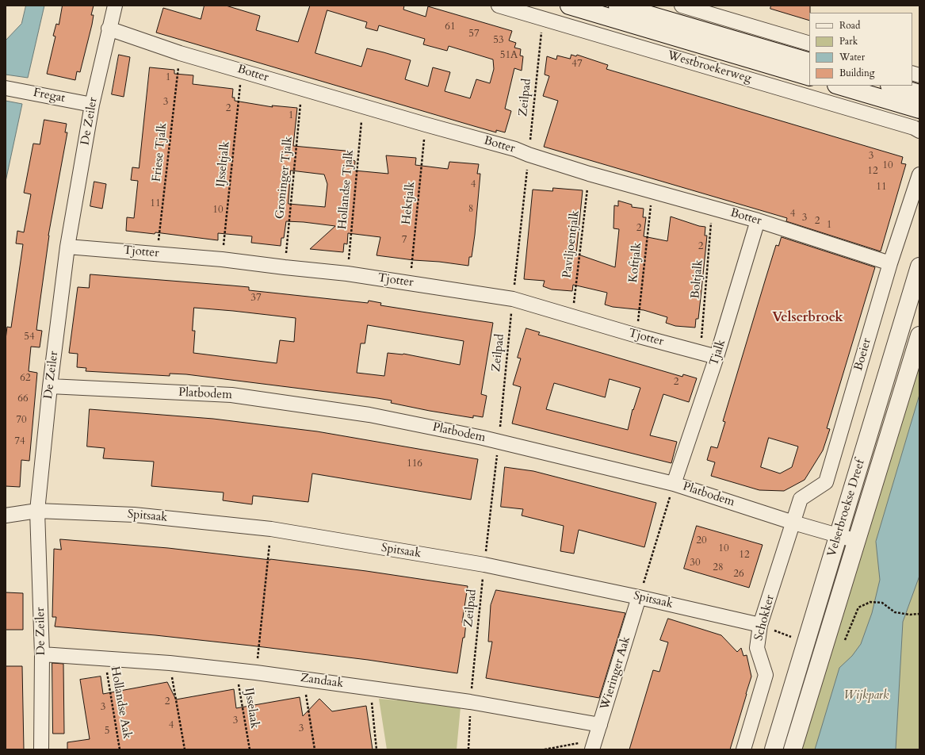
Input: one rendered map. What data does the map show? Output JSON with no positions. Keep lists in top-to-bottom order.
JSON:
{
  "streets": {
    "street": [
      "Westbroekerweg",
      "Botter",
      "Fregat",
      "De Zeiler",
      "Tjotter",
      "Tjalk",
      "Boeier",
      "Platbodem",
      "Velserbroekse Dreef",
      "Spitsaak",
      "Schokker",
      "Wieringer Aak",
      "Zandaak"
    ],
    "path": [
      "Zeilpad",
      "Friese Tjalk",
      "IJsseltjalk",
      "Groninger Tjalk",
      "Hollandse Tjalk",
      "Hektjalk",
      "Paviljoentjalk",
      "Koftjalk",
      "Boltjalk",
      "Hollandse Aak",
      "IJsselaak"
    ]
  },
  "crossings": [
    ["Westbroekerweg", "Zeilpad"],
    ["Botter", "Zeilpad"],
    ["Botter", "De Zeiler"],
    ["Botter", "Friese Tjalk"],
    ["Botter", "IJsseltjalk"],
    ["Botter", "Groninger Tjalk"],
    ["Botter", "Hollandse Tjalk"],
    ["Botter", "Hektjalk"],
    ["Botter", "Paviljoentjalk"],
    ["Botter", "Koftjalk"],
    ["Botter", "Boltjalk"],
    ["Botter", "Tjalk"],
    ["Botter", "Boeier"],
    ["Fregat", "De Zeiler"],
    ["Zeilpad", "Tjotter"],
    ["Zeilpad", "Platbodem"],
    ["Zeilpad", "Spitsaak"],
    ["Zeilpad", "Zandaak"],
    ["De Zeiler", "Tjotter"],
    ["De Zeiler", "Platbodem"],
    ["De Zeiler", "Spitsaak"],
    ["De Zeiler", "Zandaak"],
    ["Friese Tjalk", "Tjotter"],
    ["IJsseltjalk", "Tjotter"],
    ["Groninger Tjalk", "Tjotter"],
    ["Hollandse Tjalk", "Tjotter"],
    ["Hektjalk", "Tjotter"],
    ["Paviljoentjalk", "Tjotter"],
    ["Tjotter", "Koftjalk"],
    ["Tjotter", "Boltjalk"],
    ["Tjotter", "Tjalk"],
    ["Tjalk", "Platbodem"],
    ["Boeier", "Platbodem"],
    ["Boeier", "Schokker"],
    ["Platbodem", "Velserbroekse Dreef"],
    ["Platbodem", "Schokker"],
    ["Spitsaak", "Schokker"],
    ["Spitsaak", "Wieringer Aak"],
    ["Wieringer Aak", "Zandaak"],
    ["Zandaak", "Hollandse Aak"],
    ["Zandaak", "IJsselaak"]
  ],
  "districts": ["Velserbroek"],
  "parks": ["Wijkpark"],
  "house_numbers": [
    "61",
    "57",
    "53",
    "51A",
    "47",
    "1",
    "3",
    "2",
    "1",
    "3",
    "10",
    "12",
    "4",
    "11",
    "11",
    "8",
    "10",
    "4",
    "3",
    "2",
    "1",
    "2",
    "7",
    "2",
    "37",
    "54",
    "62",
    "2",
    "66",
    "70",
    "74",
    "116",
    "20",
    "10",
    "12",
    "30",
    "28",
    "26",
    "2",
    "3",
    "3",
    "4",
    "3",
    "5"
  ],
  "legend": [
    "Road",
    "Park",
    "Water",
    "Building"
  ]
}
